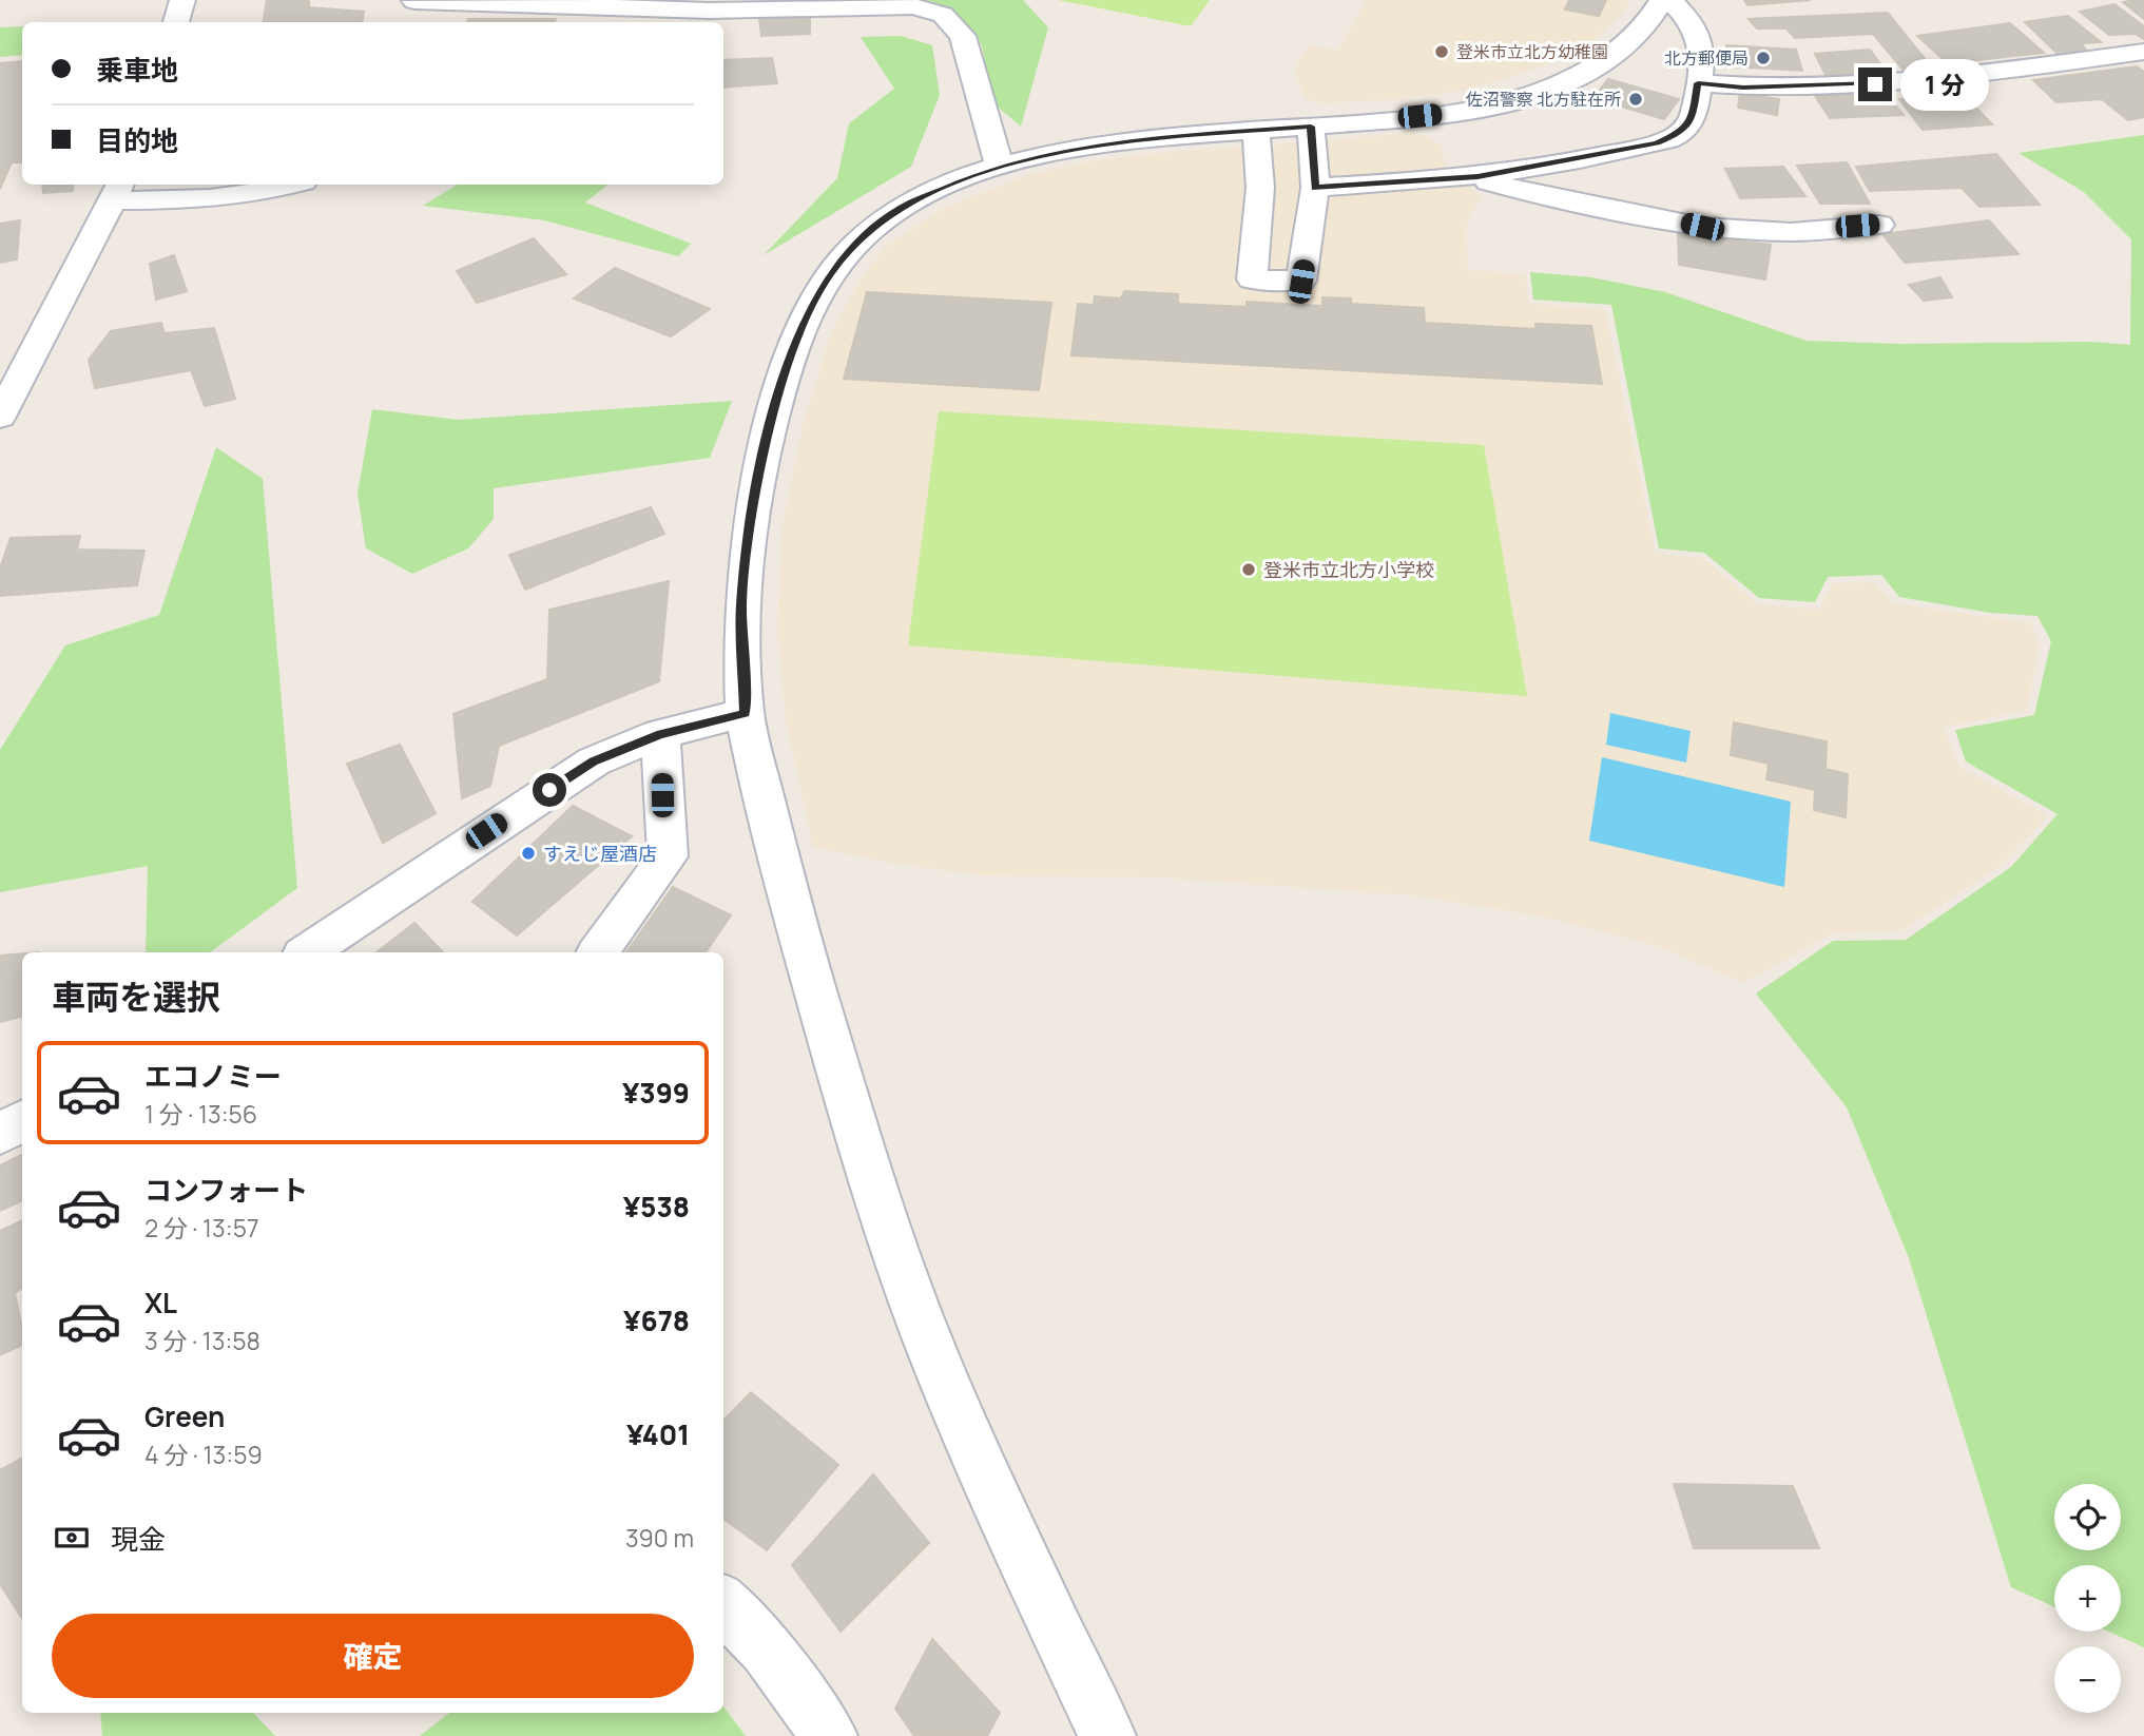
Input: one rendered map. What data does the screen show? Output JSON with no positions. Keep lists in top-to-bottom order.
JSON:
{
  "places": [
    "登米市立北方幼稚園",
    "北方郵便局",
    "佐沼警察 北方駐在所",
    "登米市立北方小学校",
    "すえじ屋酒店"
  ],
  "page": {
    "banner": ["乗車地", "目的地"],
    "bubble": "1 分",
    "heading": "車両を選択",
    "list": [
      {
        "name": "エコノミー",
        "note": "1 分 · 13:56",
        "value": "¥399"
      },
      {
        "name": "コンフォート",
        "note": "2 分 · 13:57",
        "value": "¥538"
      },
      {
        "name": "XL",
        "note": "3 分 · 13:58",
        "value": "¥678"
      },
      {
        "name": "Green",
        "note": "4 分 · 13:59",
        "value": "¥401"
      }
    ],
    "map_buttons": ["+", "−"],
    "pay": ["現金", "390 m"],
    "buttons": "確定"
  }
}
